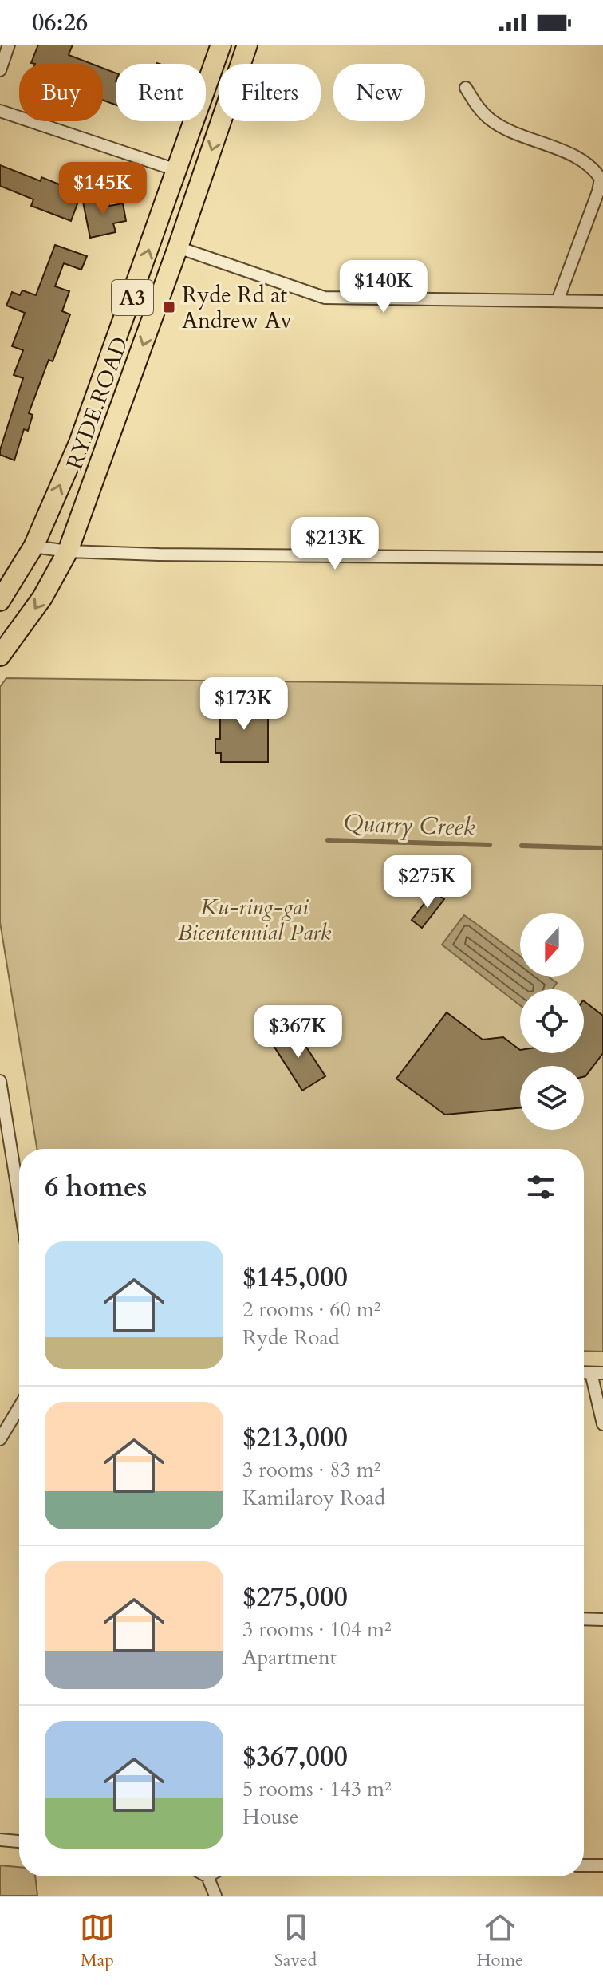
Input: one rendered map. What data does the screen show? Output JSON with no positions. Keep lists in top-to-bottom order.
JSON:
{
  "streets": {
    "highway": ["A3", "RYDE ROAD"]
  },
  "water": ["Quarry Creek"],
  "parks": ["Ku-ring-gai Bicentennial Park"],
  "places": {
    "transit": ["Ryde Rd at Andrew Av"]
  },
  "north": "bottom",
  "page": {
    "status": "06:26",
    "chip": [
      "Buy",
      "Rent",
      "Filters",
      "New"
    ],
    "price": [
      "$145K",
      "$140K",
      "$213K",
      "$173K",
      "$275K",
      "$367K"
    ],
    "heading": "6 homes",
    "list": [
      {
        "name": "$145,000",
        "note": "2 rooms · 60 m² · Ryde Road"
      },
      {
        "name": "$213,000",
        "note": "3 rooms · 83 m² · Kamilaroy Road"
      },
      {
        "name": "$275,000",
        "note": "3 rooms · 104 m² · Apartment"
      },
      {
        "name": "$367,000",
        "note": "5 rooms · 143 m² · House"
      }
    ],
    "tabs": ["Map", "Saved", "Home"]
  }
}
